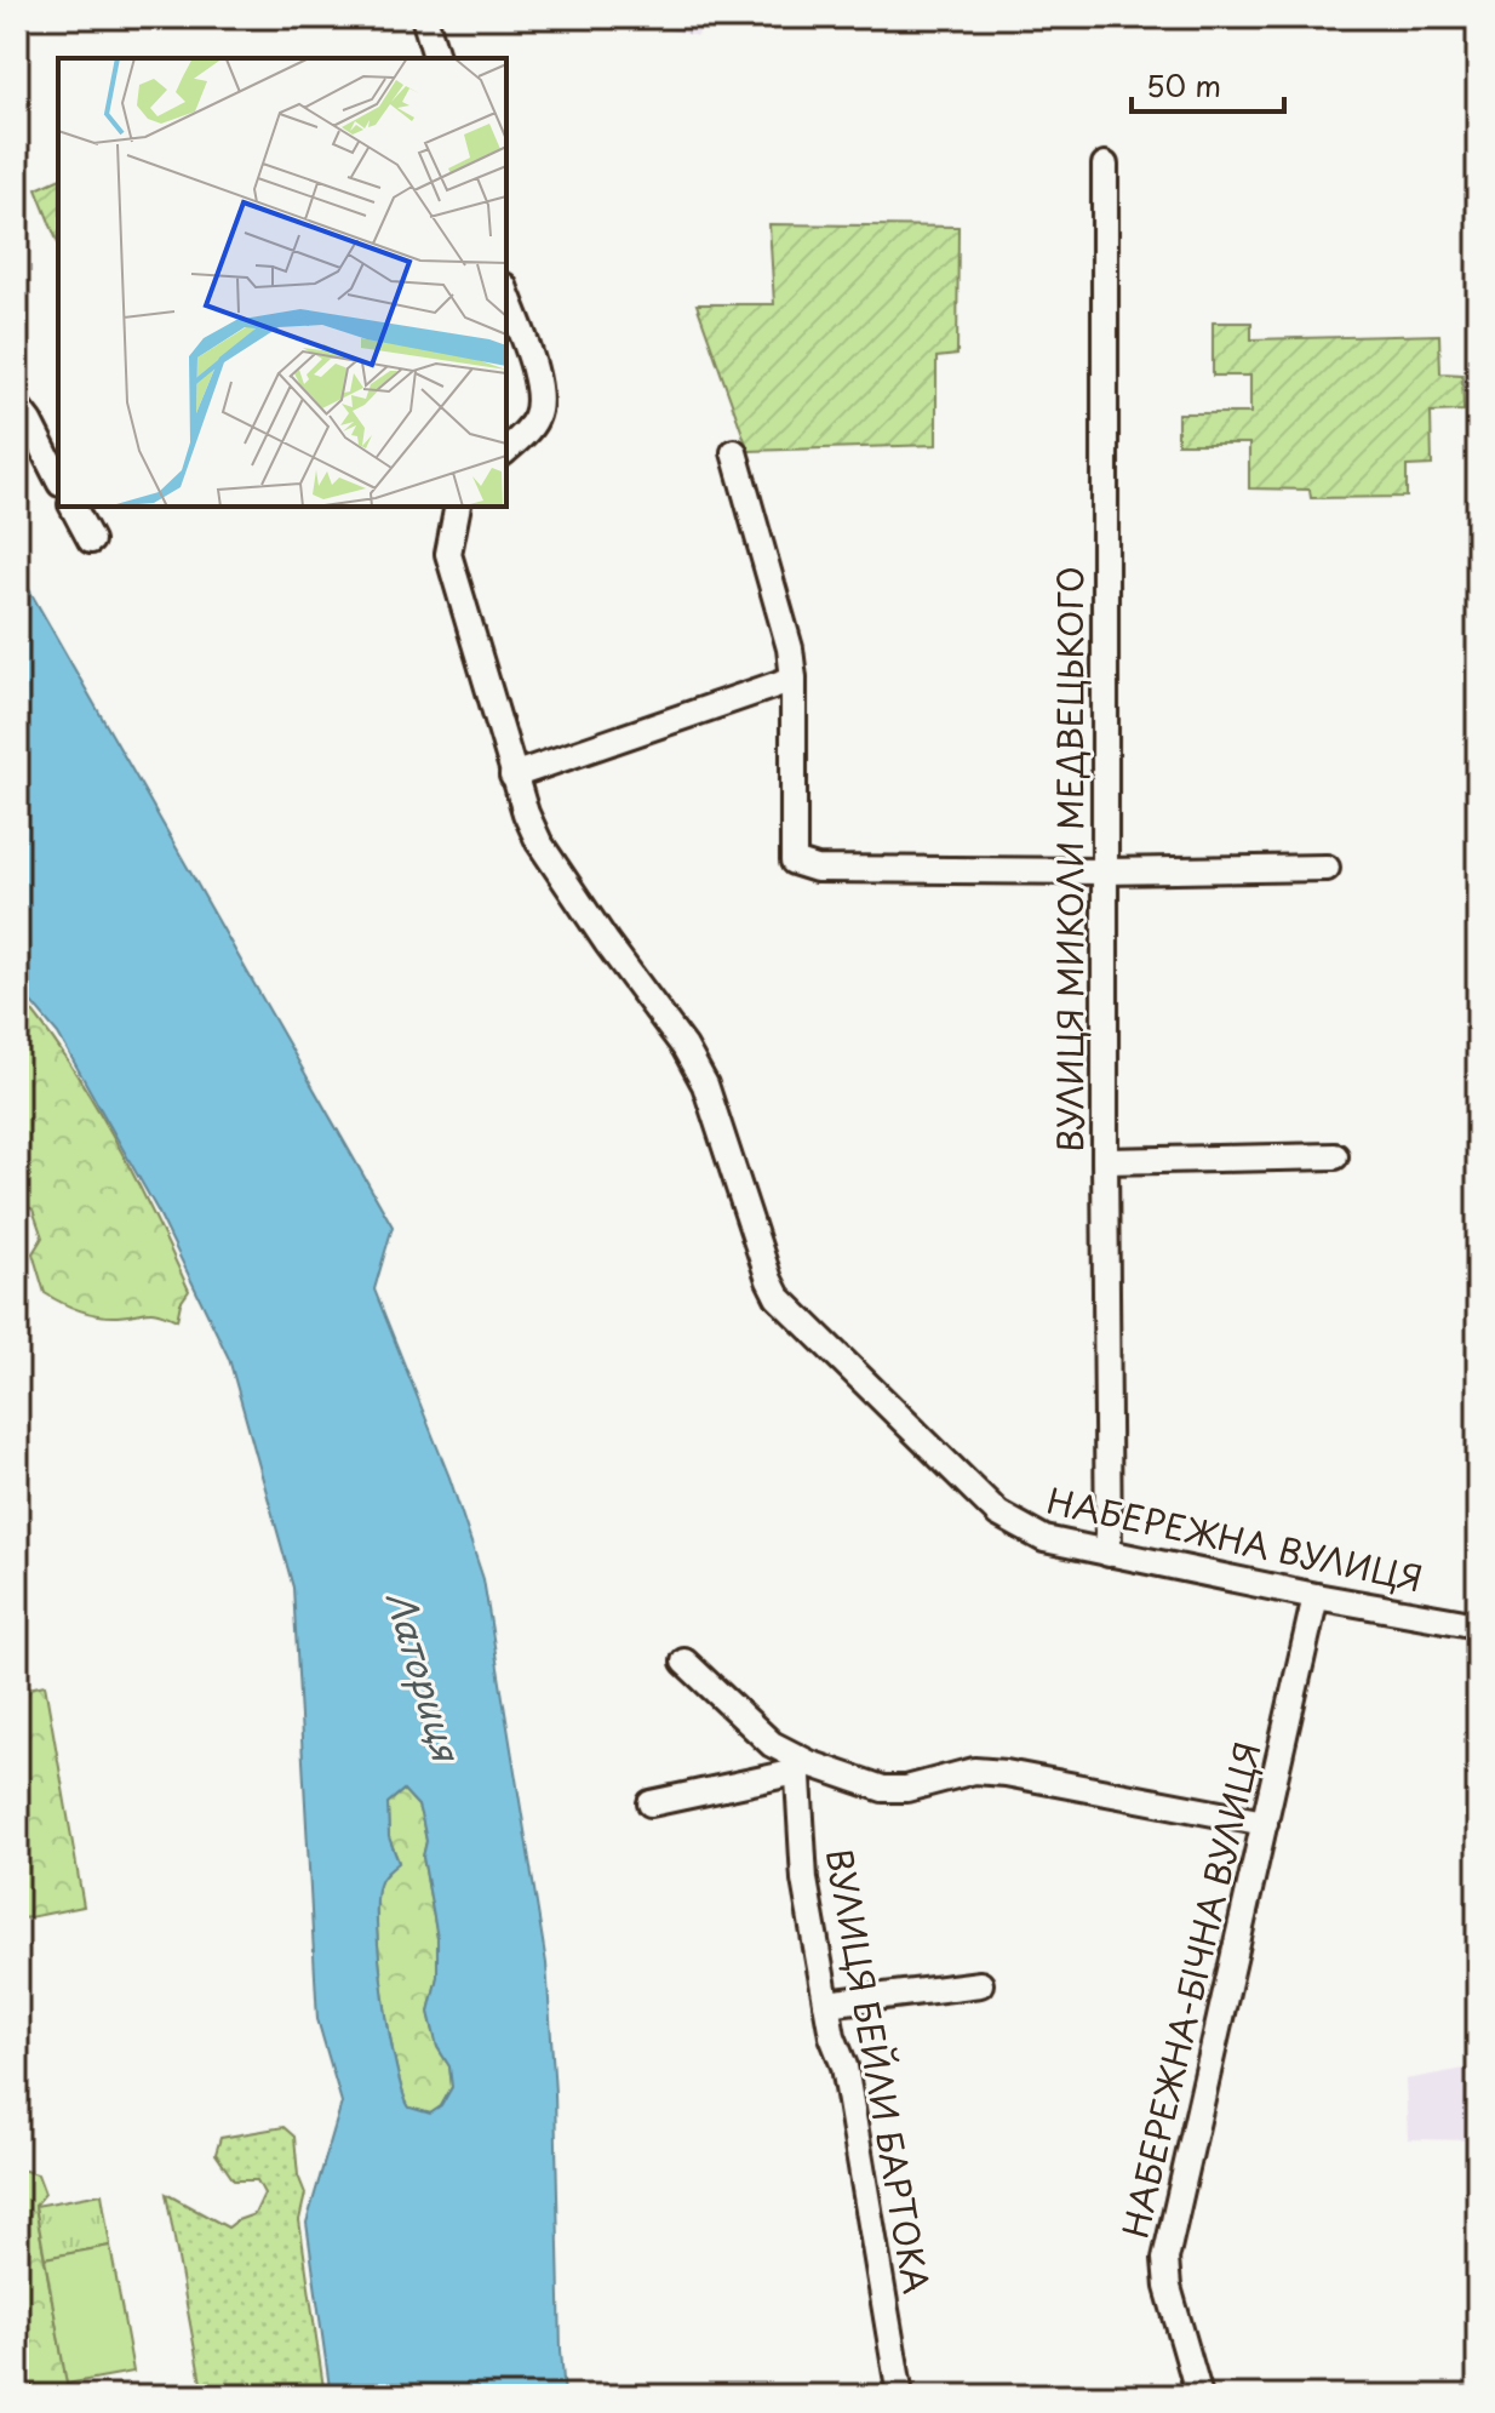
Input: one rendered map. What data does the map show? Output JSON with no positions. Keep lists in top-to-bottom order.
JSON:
{
  "streets": {
    "street": [
      "ВУЛИЦЯ МИКОЛИ МЕДВЕЦЬКОГО",
      "НАБЕРЕЖНА ВУЛИЦЯ",
      "НАБЕРЕЖНА-БІЧНА ВУЛИЦЯ",
      "ВУЛИЦЯ БЕЙЛИ БАРТОКА"
    ]
  },
  "crossings": [
    ["ВУЛИЦЯ МИКОЛИ МЕДВЕЦЬКОГО", "НАБЕРЕЖНА ВУЛИЦЯ"],
    ["НАБЕРЕЖНА ВУЛИЦЯ", "НАБЕРЕЖНА-БІЧНА ВУЛИЦЯ"]
  ],
  "water": ["Латориця"],
  "scale_bar": "50 m"
}
